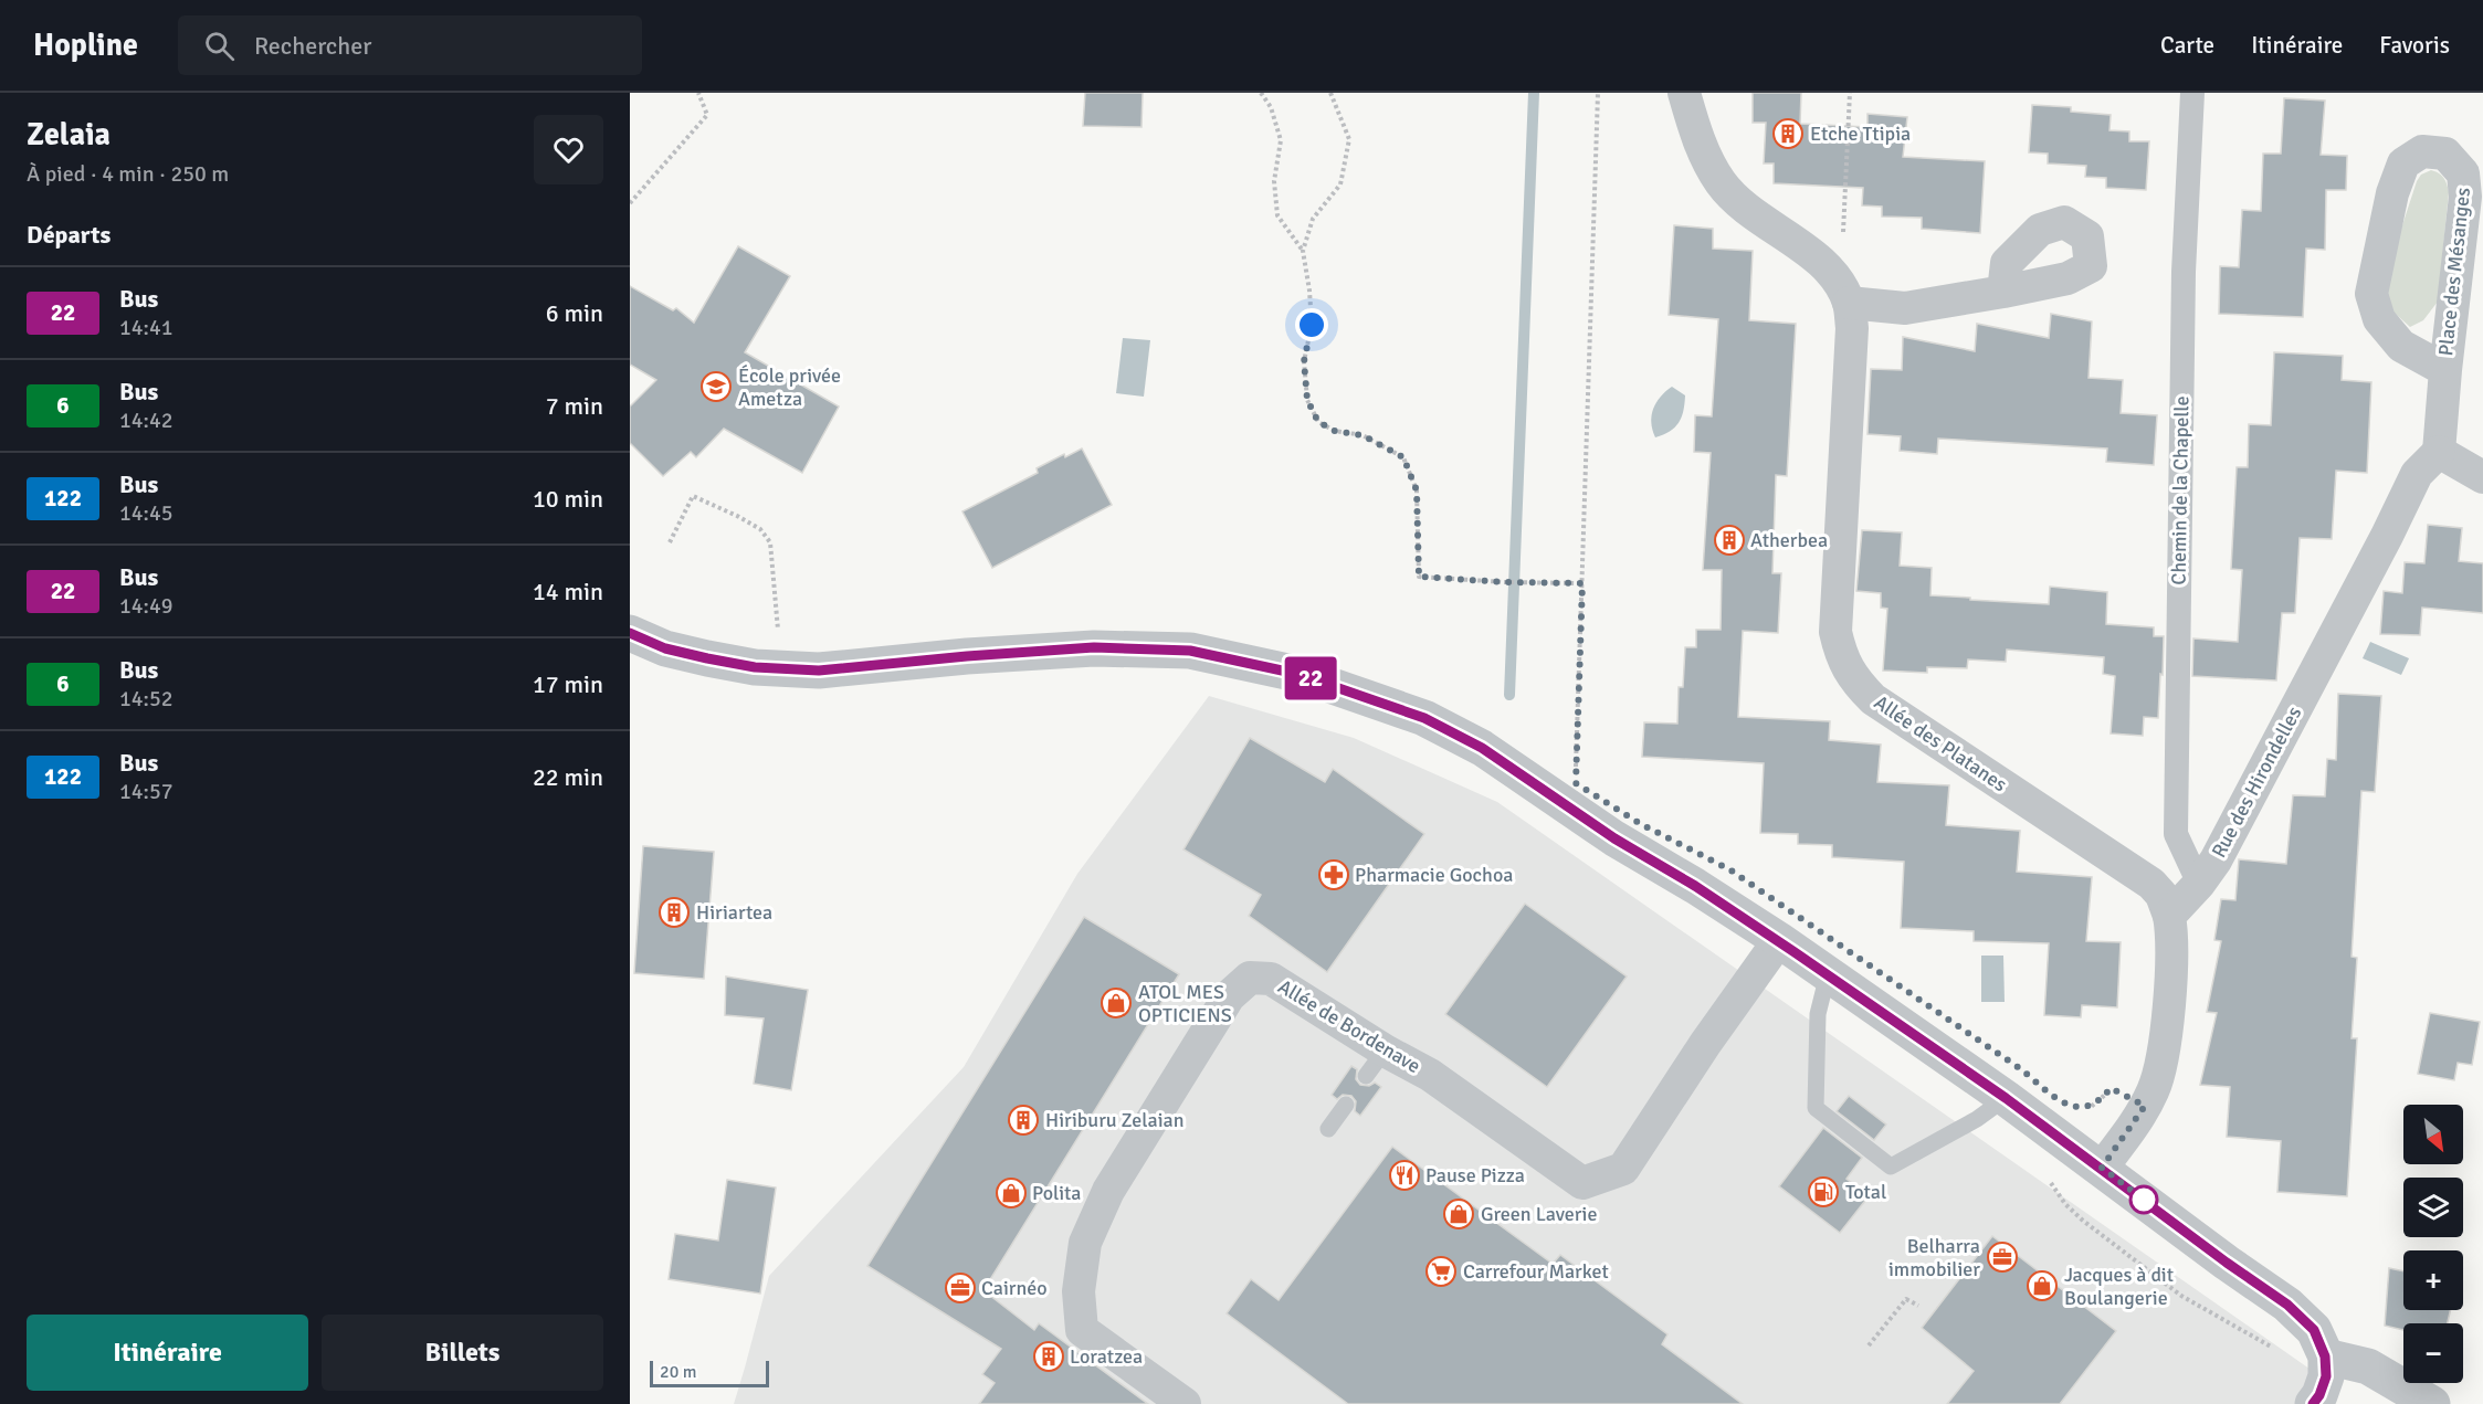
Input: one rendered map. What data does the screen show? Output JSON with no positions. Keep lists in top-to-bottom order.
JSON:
{
  "streets": {
    "street": [
      "Place des Mésanges",
      "Chemin de la Chapelle",
      "Allée des Platanes",
      "Rue des Hirondelles",
      "Allée de Bordenave"
    ]
  },
  "crossings": [
    ["Place des Mésanges", "Rue des Hirondelles"],
    ["Chemin de la Chapelle", "Rue des Hirondelles"],
    ["Allée des Platanes", "Rue des Hirondelles"]
  ],
  "places": {
    "building": [
      "Etche Ttipia",
      "Atherbea",
      "Hiriartea",
      "Hiriburu Zelaian",
      "Loratzea"
    ],
    "school or university": ["École privée Ametza"],
    "pharmacy": ["Pharmacie Gochoa"],
    "shop": [
      "ATOL MES OPTICIENS",
      "Polita",
      "Green Laverie",
      "Jacques à dit Boulangerie"
    ],
    "restaurant": ["Pause Pizza"],
    "fuel station": ["Total"],
    "office": ["Belharra immobilier", "Cairnéo"],
    "supermarket": ["Carrefour Market"]
  },
  "lines": ["bus line 22"],
  "scale_bar": "20 m",
  "north": "bottom right",
  "page": {
    "header": "Hopline",
    "search": "Rechercher",
    "nav": ["Carte", "Itinéraire", "Favoris"],
    "heading": [
      ["Zelaia", "À pied · 4 min · 250 m"],
      "Départs"
    ],
    "on_map": "22",
    "list": [
      {
        "mark": "22",
        "name": "Bus",
        "note": "14:41",
        "value": "6 min"
      },
      {
        "mark": "6",
        "name": "Bus",
        "note": "14:42",
        "value": "7 min"
      },
      {
        "mark": "122",
        "name": "Bus",
        "note": "14:45",
        "value": "10 min"
      },
      {
        "mark": "22",
        "name": "Bus",
        "note": "14:49",
        "value": "14 min"
      },
      {
        "mark": "6",
        "name": "Bus",
        "note": "14:52",
        "value": "17 min"
      },
      {
        "mark": "122",
        "name": "Bus",
        "note": "14:57",
        "value": "22 min"
      }
    ],
    "map_buttons": ["+", "−"],
    "buttons": ["Itinéraire", "Billets"],
    "scale": "20 m"
  }
}
